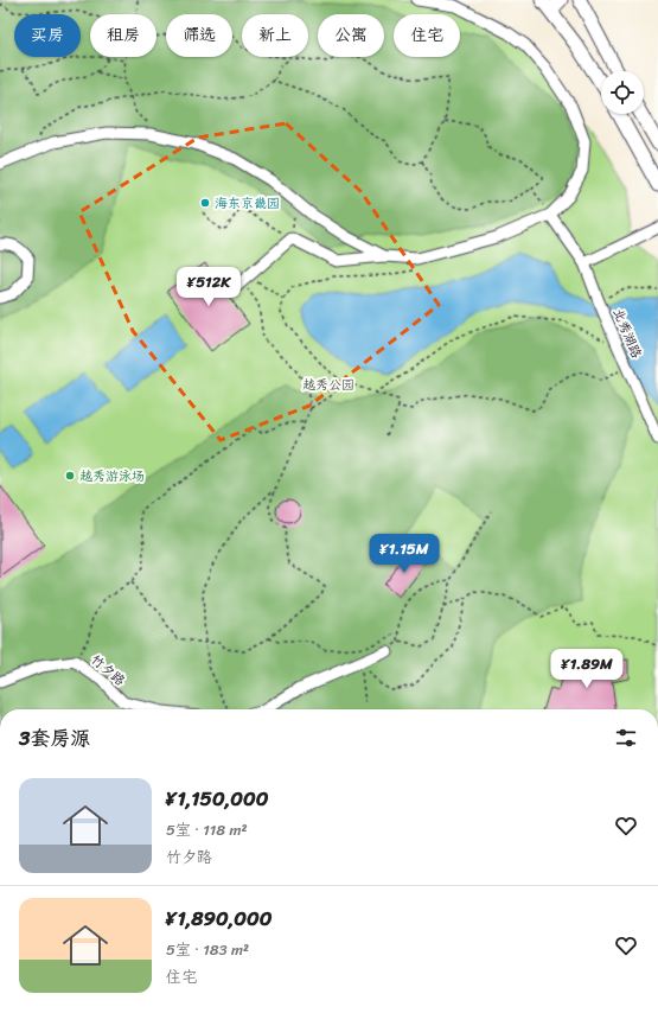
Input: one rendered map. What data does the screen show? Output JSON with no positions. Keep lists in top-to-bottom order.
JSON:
{
  "streets": {
    "street": ["北秀湖路", "竹夕路"]
  },
  "parks": ["越秀公园"],
  "places": ["海东京畿园", "越秀游泳场"],
  "page": {
    "chip": [
      "买房",
      "租房",
      "筛选",
      "新上",
      "公寓",
      "住宅"
    ],
    "price": ["¥512K", "¥1.15M", "¥1.89M"],
    "heading": "3套房源",
    "list": [
      {
        "name": "¥1,150,000",
        "note": "5室 · 118 m² · 竹夕路"
      },
      {
        "name": "¥1,890,000",
        "note": "5室 · 183 m² · 住宅"
      }
    ]
  }
}
